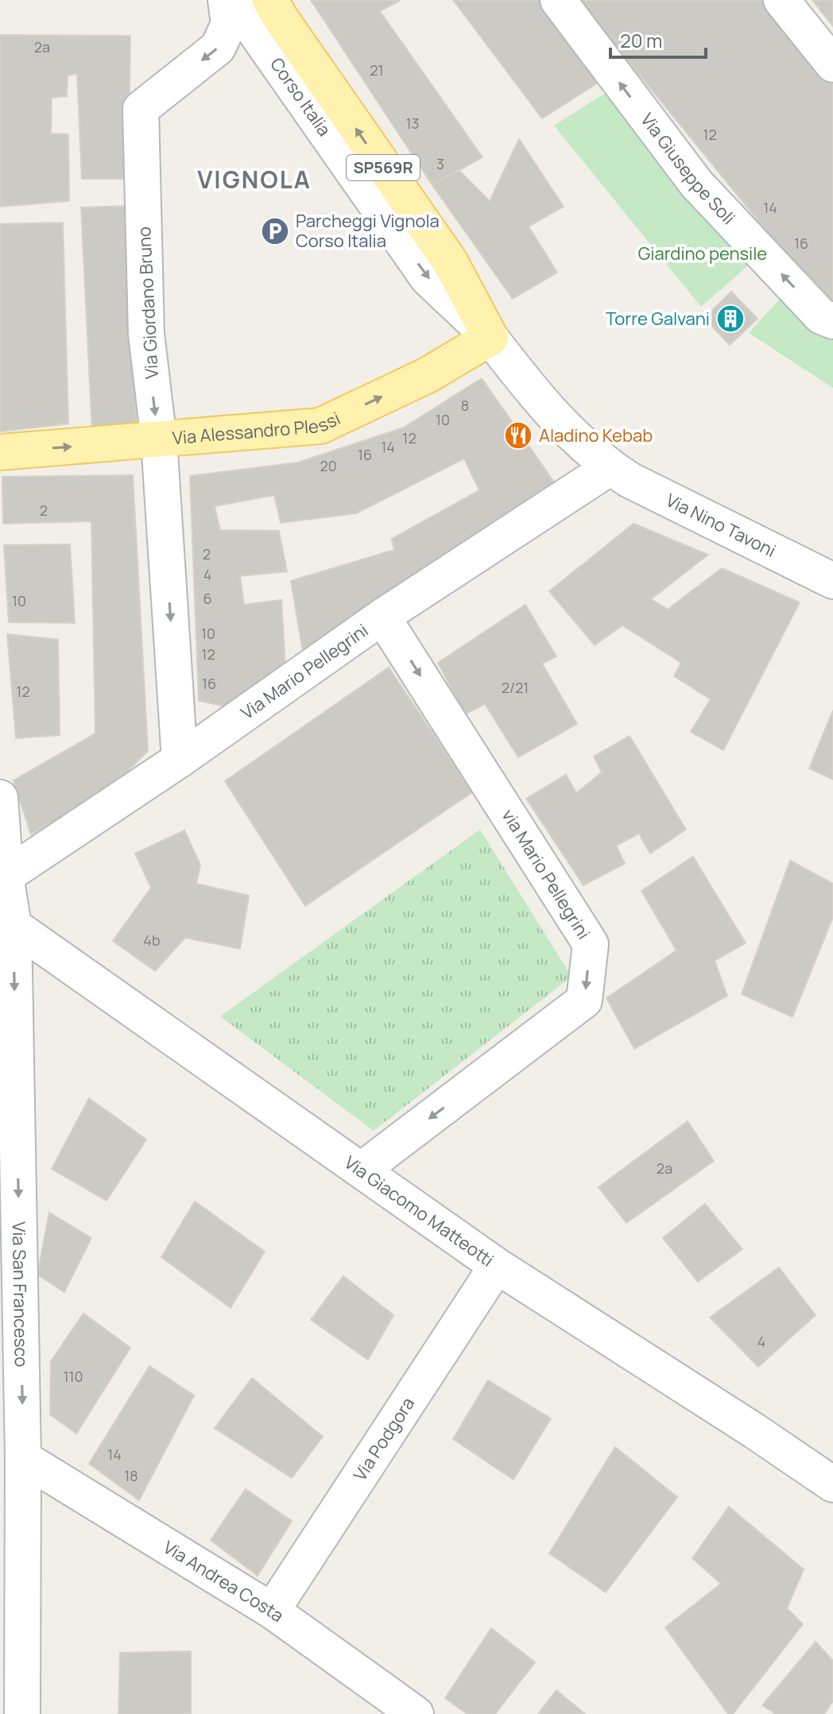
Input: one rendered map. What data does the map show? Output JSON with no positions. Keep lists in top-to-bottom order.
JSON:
{
  "streets": {
    "main road": ["Corso Italia", "SP569R", "Via Alessandro Plessi"],
    "street": [
      "Via Giuseppe Soli",
      "Via Giordano Bruno",
      "Via Nino Tavoni",
      "Via Mario Pellegrini",
      "via Mario Pellegrini",
      "Via Giacomo Matteotti",
      "Via San Francesco",
      "Via Podgora",
      "Via Andrea Costa"
    ]
  },
  "crossings": [
    ["Corso Italia", "Via Alessandro Plessi"],
    ["Corso Italia", "Via Nino Tavoni"],
    ["Corso Italia", "Via Mario Pellegrini"],
    ["Via Giordano Bruno", "Via Alessandro Plessi"],
    ["Via Giordano Bruno", "Via Mario Pellegrini"],
    ["Via Nino Tavoni", "Via Mario Pellegrini"],
    ["Via Mario Pellegrini", "via Mario Pellegrini"],
    ["Via Mario Pellegrini", "Via San Francesco"],
    ["via Mario Pellegrini", "Via Giacomo Matteotti"],
    ["Via Giacomo Matteotti", "Via San Francesco"],
    ["Via Giacomo Matteotti", "Via Podgora"],
    ["Via San Francesco", "Via Andrea Costa"],
    ["Via Podgora", "Via Andrea Costa"]
  ],
  "one_way": [
    "Via Giuseppe Soli",
    "Via Giordano Bruno",
    "Via Alessandro Plessi",
    "Via San Francesco"
  ],
  "districts": ["VIGNOLA"],
  "parks": ["Giardino pensile"],
  "places": {
    "parking": ["Parcheggi Vignola Corso Italia"],
    "building": ["Torre Galvani"],
    "restaurant": ["Aladino Kebab"]
  },
  "house_numbers": [
    "2a",
    "21",
    "13",
    "12",
    "3",
    "14",
    "16",
    "8",
    "10",
    "12",
    "14",
    "16",
    "20",
    "2",
    "2",
    "4",
    "6",
    "10",
    "10",
    "12",
    "16",
    "2/21",
    "12",
    "4b",
    "2a",
    "4",
    "110",
    "14",
    "18"
  ],
  "scale_bar": "20 m"
}
